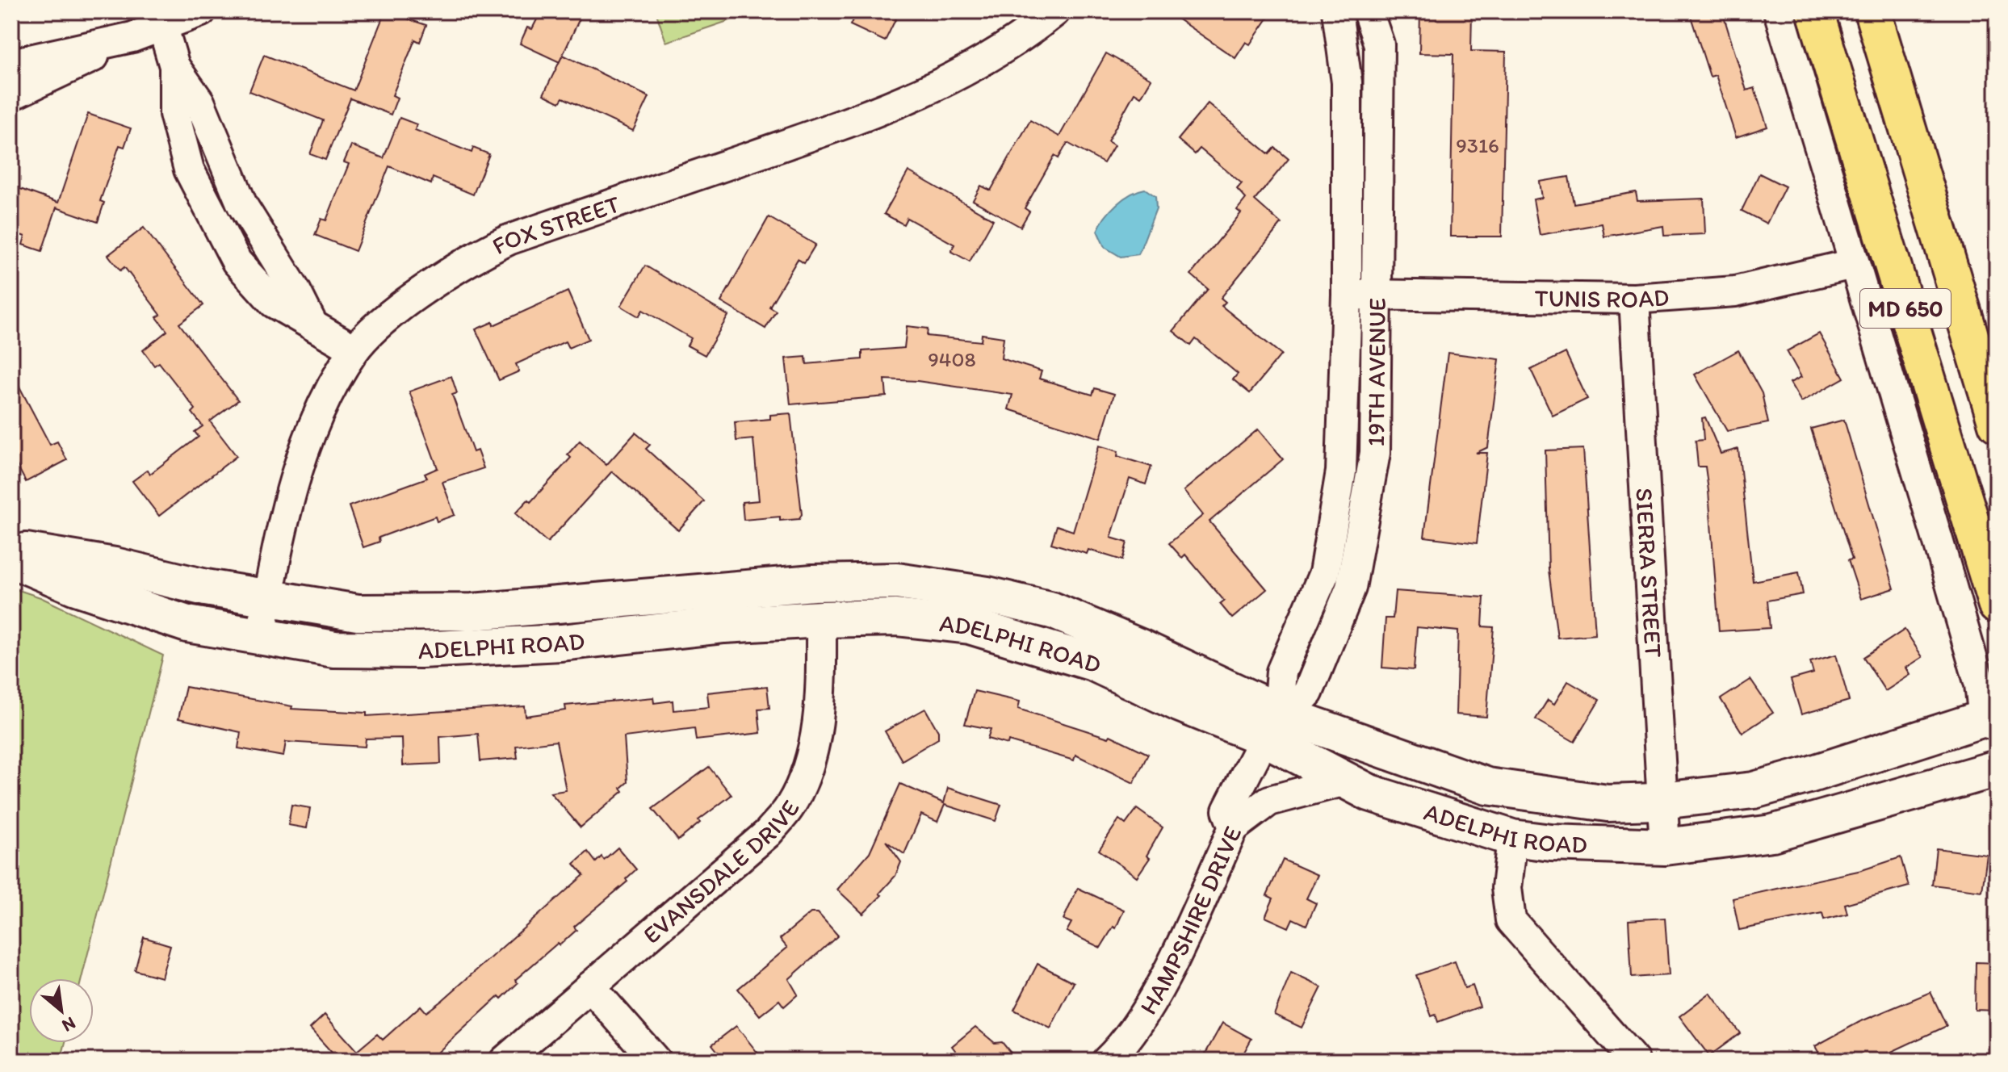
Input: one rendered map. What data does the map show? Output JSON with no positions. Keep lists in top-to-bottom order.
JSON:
{
  "streets": {
    "main road": ["MD 650", "ADELPHI ROAD"],
    "street": [
      "FOX STREET",
      "TUNIS ROAD",
      "19TH AVENUE",
      "SIERRA STREET",
      "EVANSDALE DRIVE",
      "HAMPSHIRE DRIVE"
    ]
  },
  "crossings": [
    ["FOX STREET", "ADELPHI ROAD"],
    ["TUNIS ROAD", "19TH AVENUE"],
    ["TUNIS ROAD", "SIERRA STREET"],
    ["19TH AVENUE", "ADELPHI ROAD"],
    ["19TH AVENUE", "HAMPSHIRE DRIVE"],
    ["SIERRA STREET", "ADELPHI ROAD"],
    ["ADELPHI ROAD", "EVANSDALE DRIVE"],
    ["ADELPHI ROAD", "HAMPSHIRE DRIVE"]
  ],
  "house_numbers": ["9316", "9408"],
  "north": "bottom right"
}
